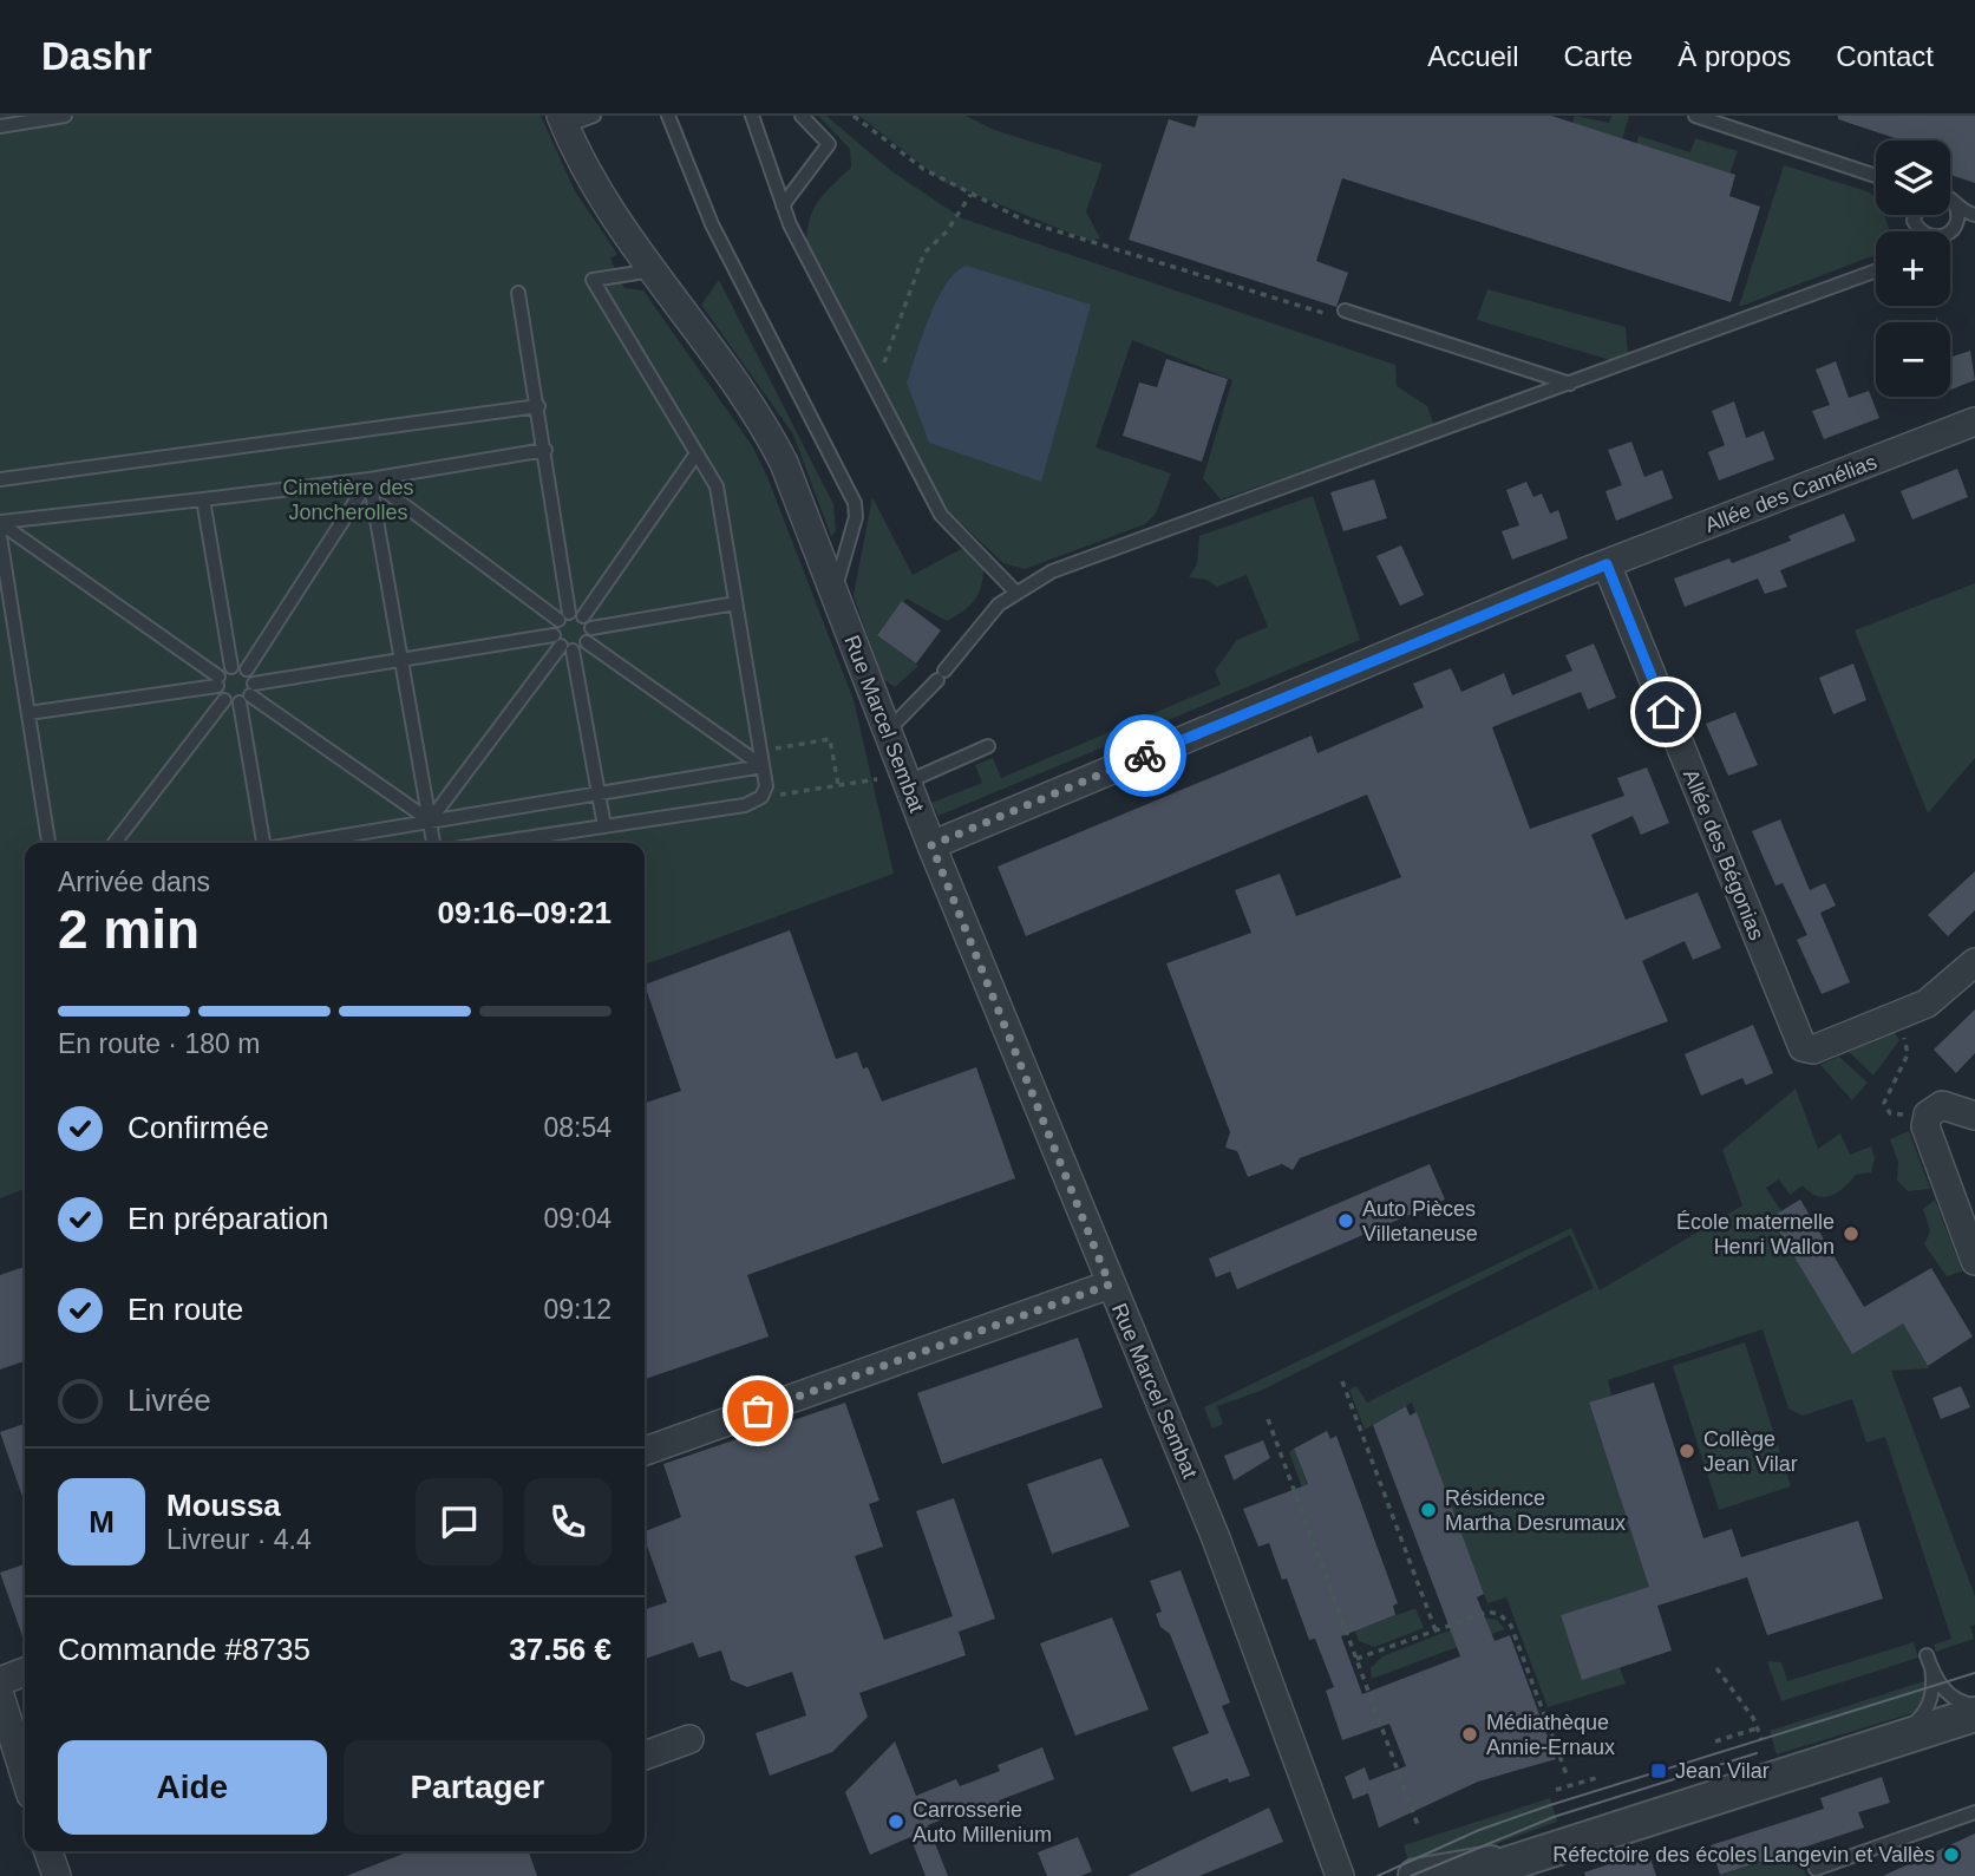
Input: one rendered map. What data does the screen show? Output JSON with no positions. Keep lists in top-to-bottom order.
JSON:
{
  "streets": {
    "street": ["Allée des Camélias", "Rue Marcel Sembat", "Allée des Bégonias"]
  },
  "crossings": [
    ["Allée des Camélias", "Rue Marcel Sembat"],
    ["Allée des Camélias", "Allée des Bégonias"]
  ],
  "parks": ["Cimetière des Joncherolles"],
  "places": {
    "other": [
      "Auto Pièces Villetaneuse",
      "École maternelle Henri Wallon",
      "Collège Jean Vilar",
      "Résidence Martha Desrumaux",
      "Médiathèque Annie-Ernaux",
      "Carrosserie Auto Millenium",
      "Réfectoire des écoles Langevin et Vallès"
    ],
    "transit": ["Jean Vilar"]
  },
  "page": {
    "header": "Dashr",
    "nav": [
      "Accueil",
      "Carte",
      "À propos",
      "Contact"
    ],
    "map_buttons": ["+", "−"],
    "heading": ["2 min", "Arrivée dans", "09:16–09:21"],
    "panel": [
      "Moussa",
      "Livreur · 4.4",
      "Commande #8735",
      "37.56 €"
    ],
    "bar": "En route · 180 m",
    "list": [
      ["Confirmée", "08:54"],
      ["En préparation", "09:04"],
      ["En route", "09:12"],
      "Livrée"
    ],
    "round": "M",
    "buttons": ["Aide", "Partager"]
  }
}
